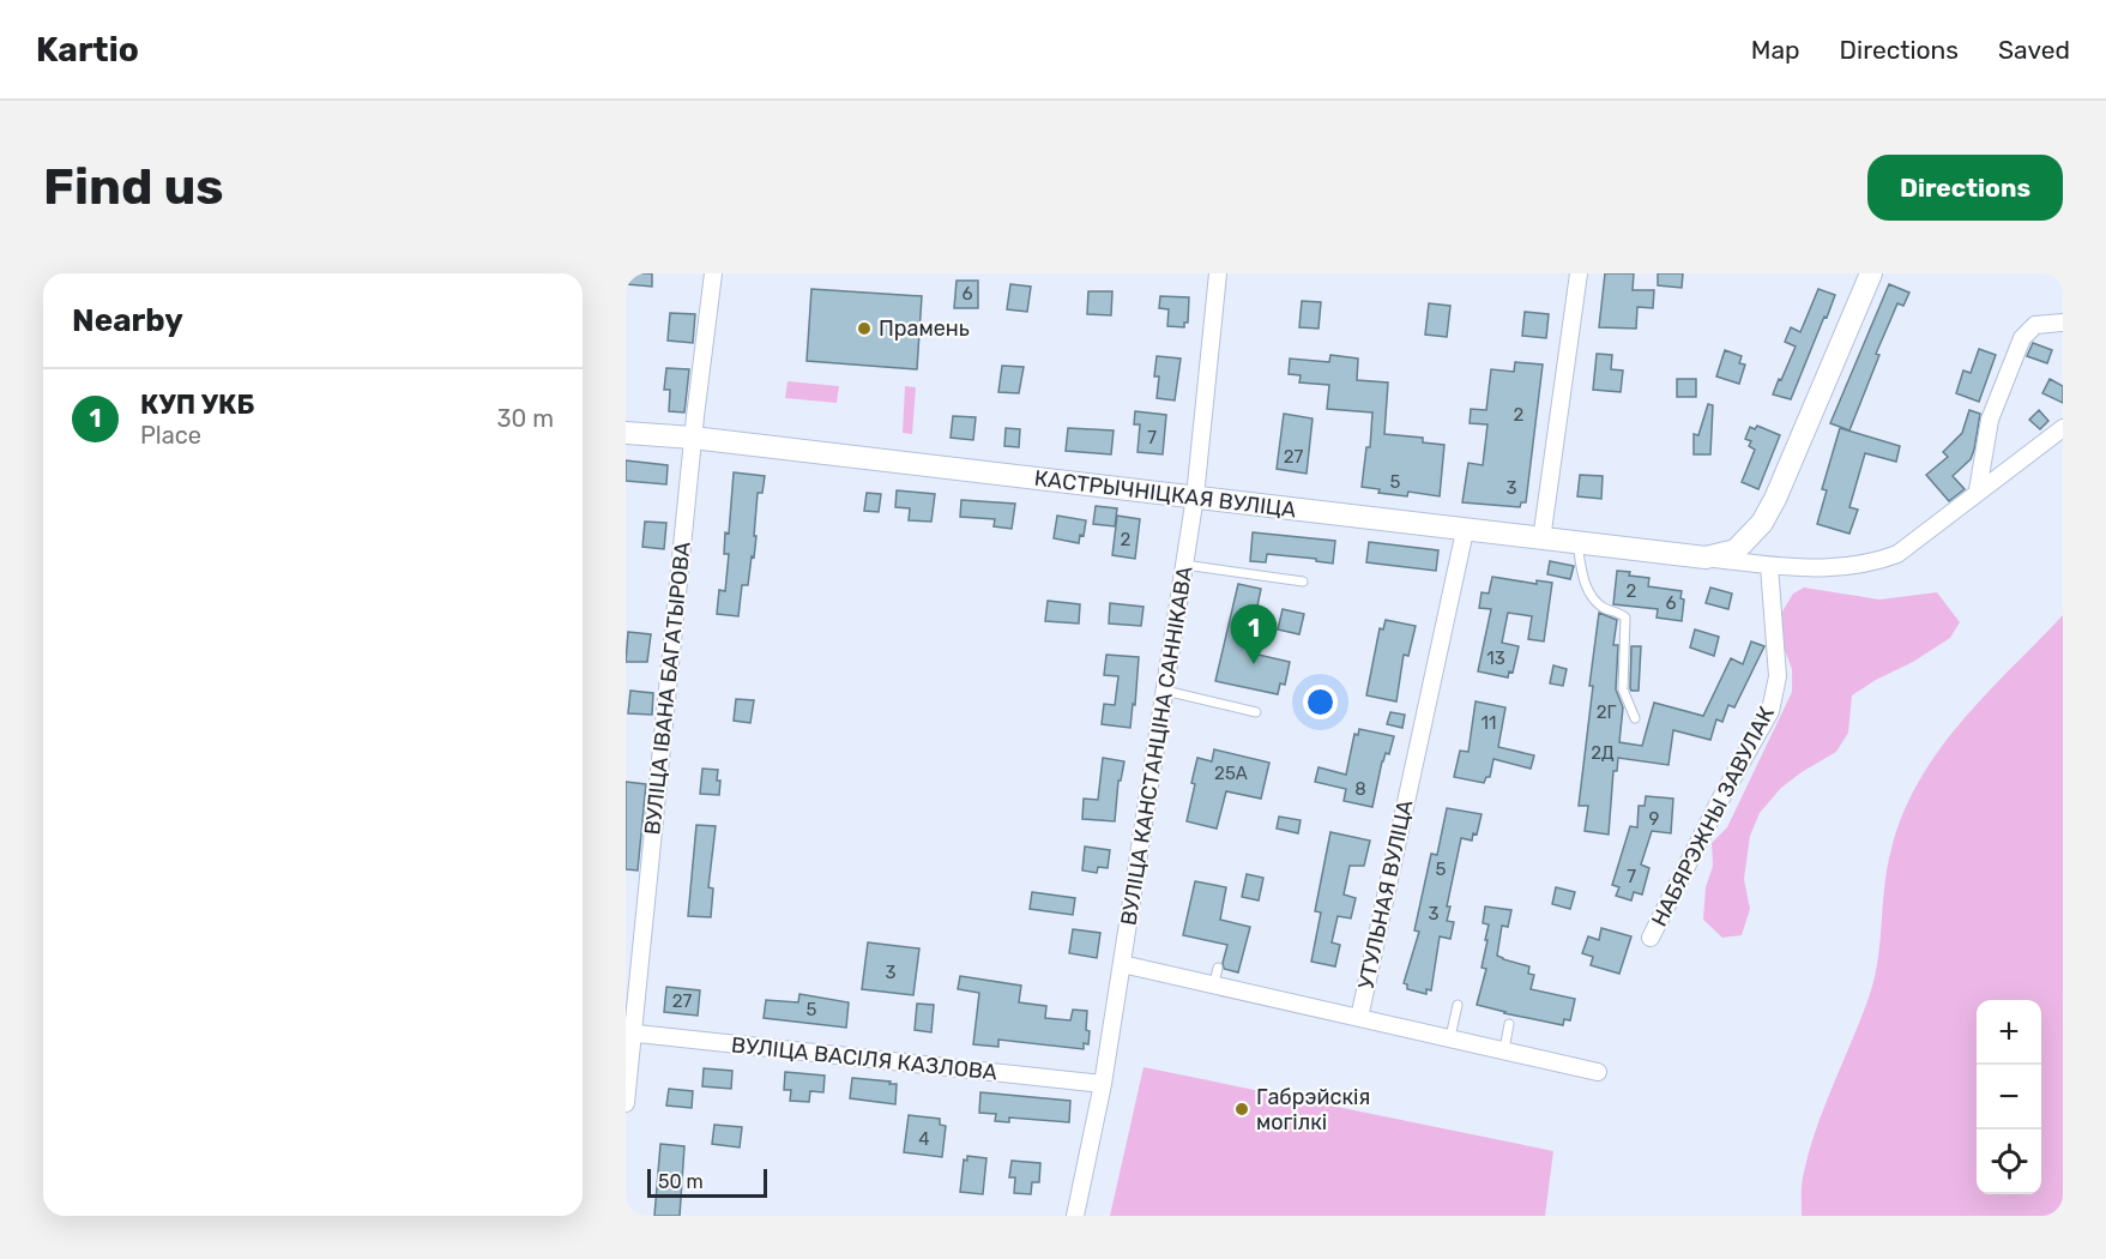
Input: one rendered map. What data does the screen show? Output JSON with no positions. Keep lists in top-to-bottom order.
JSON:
{
  "streets": {
    "main road": ["КАСТРЫЧНІЦКАЯ ВУЛІЦА"],
    "street": [
      "ВУЛІЦА ІВАНА БАГАТЫРОВА",
      "ВУЛІЦА КАНСТАНЦІНА САННІКАВА",
      "НАБЯРЭЖНЫ ЗАВУЛАК",
      "УТУЛЬНАЯ ВУЛІЦА",
      "ВУЛІЦА ВАСІЛЯ КАЗЛОВА"
    ]
  },
  "crossings": [
    ["КАСТРЫЧНІЦКАЯ ВУЛІЦА", "ВУЛІЦА ІВАНА БАГАТЫРОВА"],
    ["КАСТРЫЧНІЦКАЯ ВУЛІЦА", "ВУЛІЦА КАНСТАНЦІНА САННІКАВА"],
    ["КАСТРЫЧНІЦКАЯ ВУЛІЦА", "УТУЛЬНАЯ ВУЛІЦА"],
    ["ВУЛІЦА ІВАНА БАГАТЫРОВА", "ВУЛІЦА ВАСІЛЯ КАЗЛОВА"],
    ["ВУЛІЦА КАНСТАНЦІНА САННІКАВА", "ВУЛІЦА ВАСІЛЯ КАЗЛОВА"]
  ],
  "places": ["Прамень", "Габрэйскія могілкі"],
  "house_numbers": [
    "6",
    "2",
    "7",
    "27",
    "5",
    "3",
    "2",
    "2",
    "6",
    "13",
    "2Г",
    "11",
    "2Д",
    "25А",
    "8",
    "9",
    "5",
    "7",
    "3",
    "3",
    "27",
    "5",
    "4"
  ],
  "scale_bar": "50 m",
  "page": {
    "header": "Kartio",
    "nav": ["Map", "Directions", "Saved"],
    "buttons": "Directions",
    "title": "Find us",
    "heading": "Nearby",
    "list": [
      {
        "mark": "1",
        "name": "КУП УКБ",
        "note": "Place",
        "value": "30 m"
      }
    ],
    "pins": "1",
    "map_buttons": ["+", "−"],
    "scale": "50 m"
  }
}
